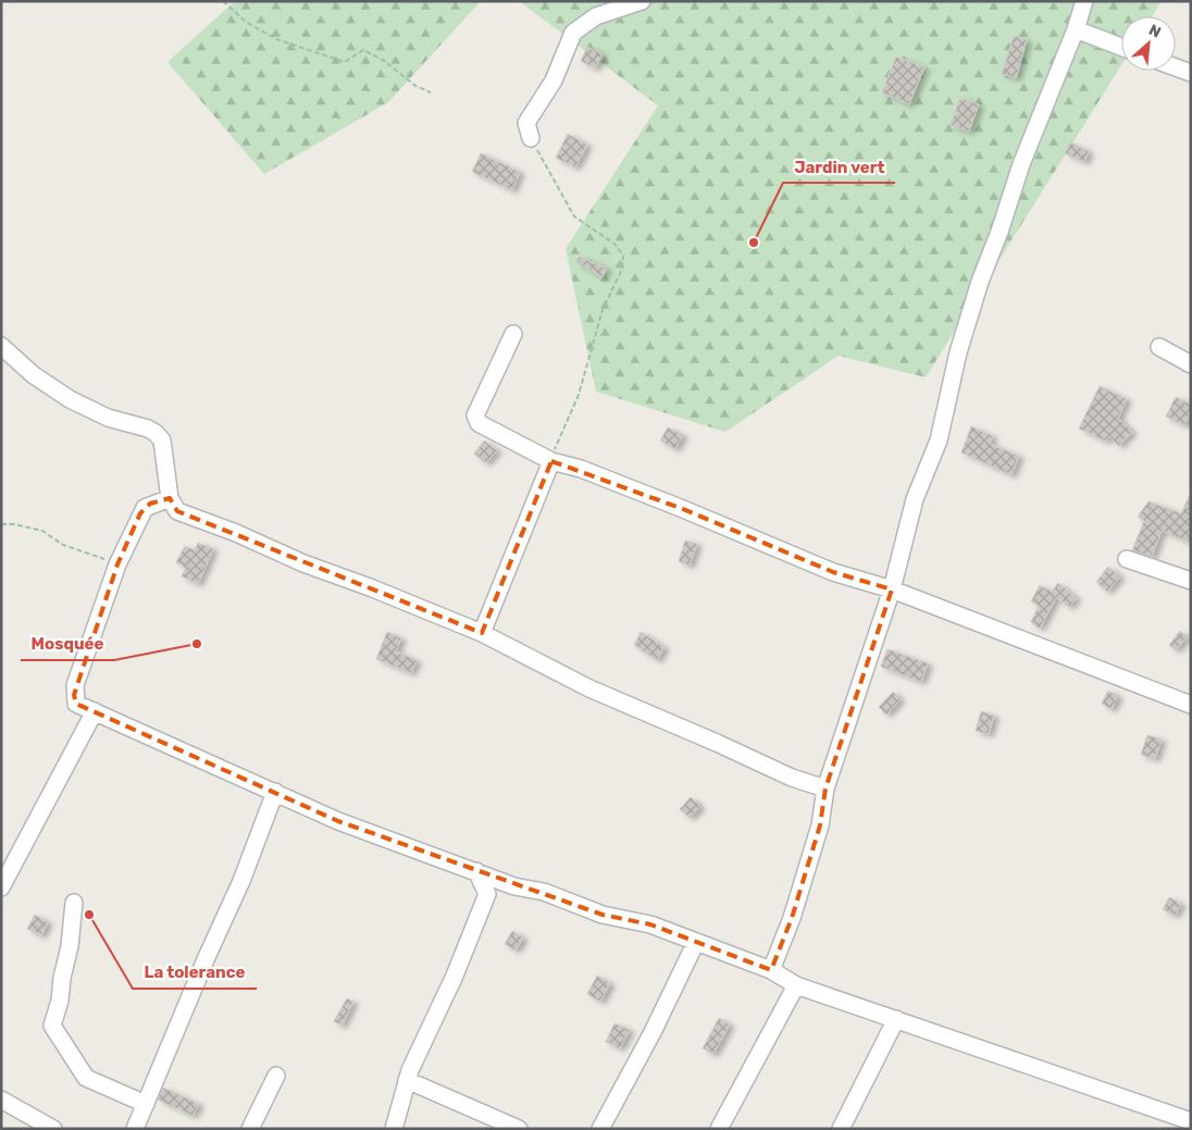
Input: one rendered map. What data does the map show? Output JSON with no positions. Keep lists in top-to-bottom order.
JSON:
{
  "places": ["Jardin vert", "Mosquée", "La tolerance"],
  "north": "top right"
}
